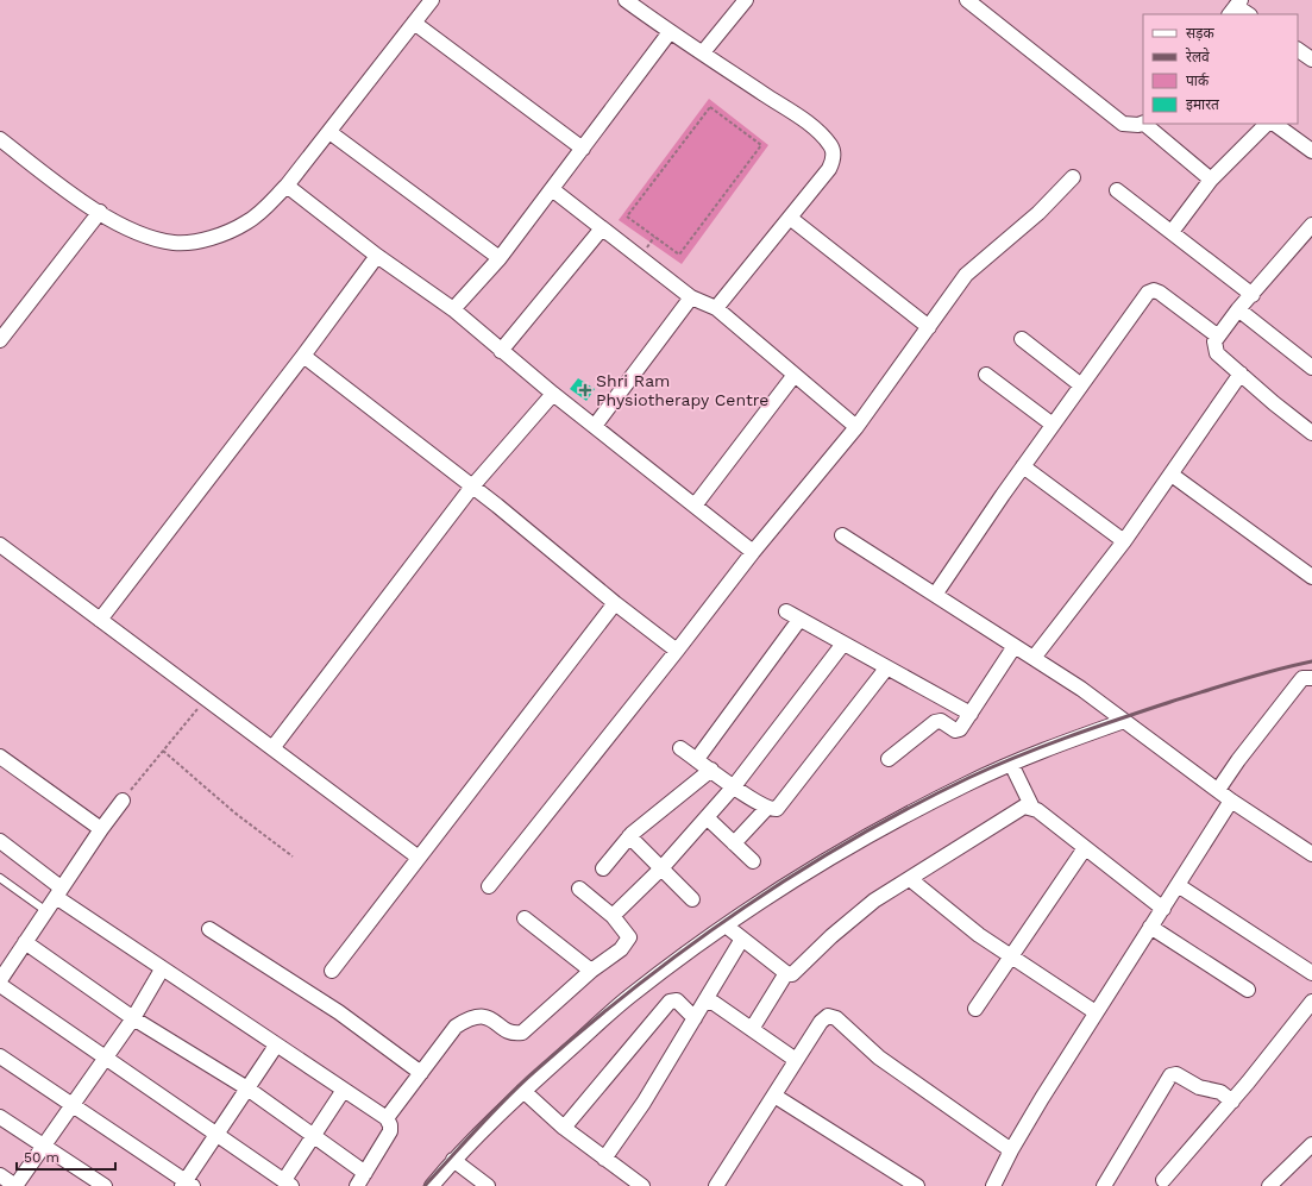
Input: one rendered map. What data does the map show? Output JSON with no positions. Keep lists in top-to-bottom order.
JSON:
{
  "places": {
    "health": ["Shri Ram Physiotherapy Centre"]
  },
  "legend": [
    "सड़क",
    "रेलवे",
    "पार्क",
    "इमारत"
  ],
  "scale_bar": "50 m"
}
